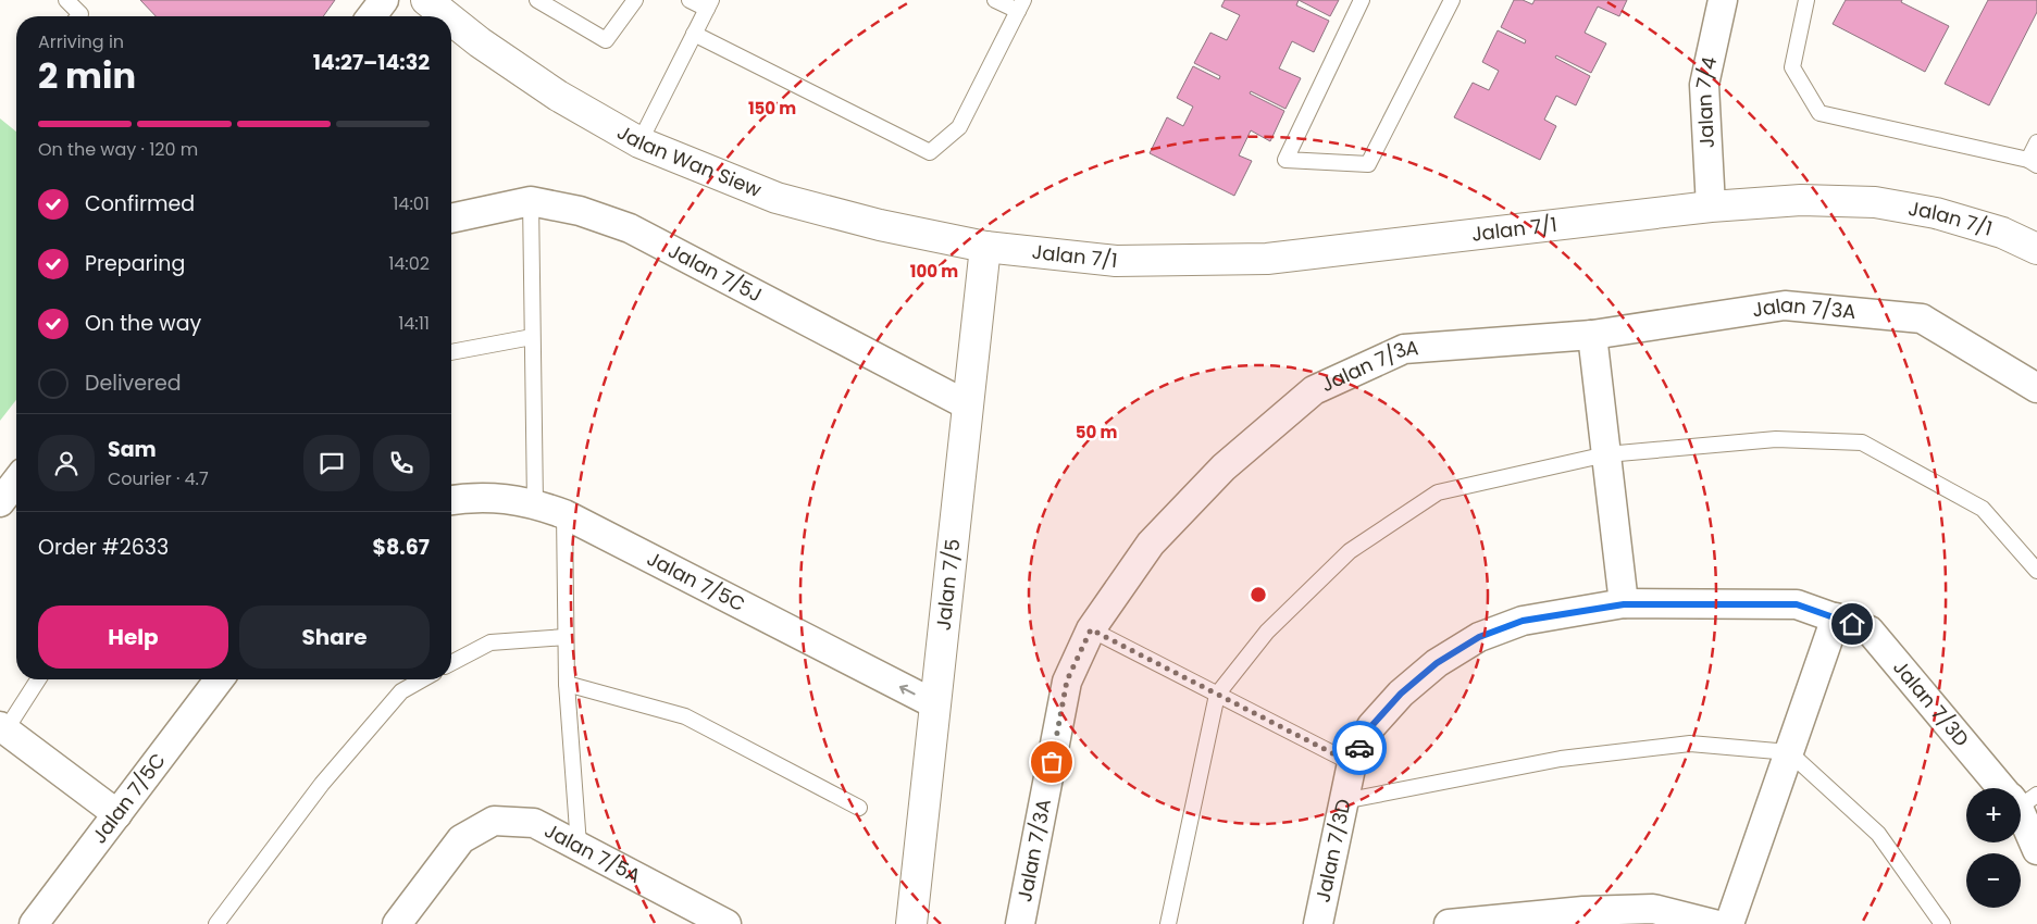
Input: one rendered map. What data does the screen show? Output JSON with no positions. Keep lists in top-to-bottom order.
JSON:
{
  "streets": {
    "street": [
      "Jalan 7/4",
      "Jalan Wan Siew",
      "Jalan 7/1",
      "Jalan 7/5J",
      "Jalan 7/3A",
      "Jalan 7/5C",
      "Jalan 7/5",
      "Jalan 7/3D",
      "Jalan 7/5A"
    ]
  },
  "crossings": [
    ["Jalan 7/4", "Jalan 7/1"],
    ["Jalan Wan Siew", "Jalan 7/1"],
    ["Jalan Wan Siew", "Jalan 7/5"],
    ["Jalan 7/1", "Jalan 7/5"],
    ["Jalan 7/5J", "Jalan 7/5"],
    ["Jalan 7/5C", "Jalan 7/5"]
  ],
  "one_way": ["Jalan 7/5C"],
  "page": {
    "heading": ["2 min", "Arriving in", "14:27–14:32"],
    "panel": [
      "Sam",
      "Courier · 4.7",
      "Order #2633",
      "$8.67"
    ],
    "bar": "On the way · 120 m",
    "list": [
      ["Confirmed", "14:01"],
      ["Preparing", "14:02"],
      ["On the way", "14:11"],
      "Delivered"
    ],
    "buttons": ["Help", "Share"],
    "map_buttons": ["+", "−"]
  },
  "rings": ["150 m", "100 m", "50 m"]
}
